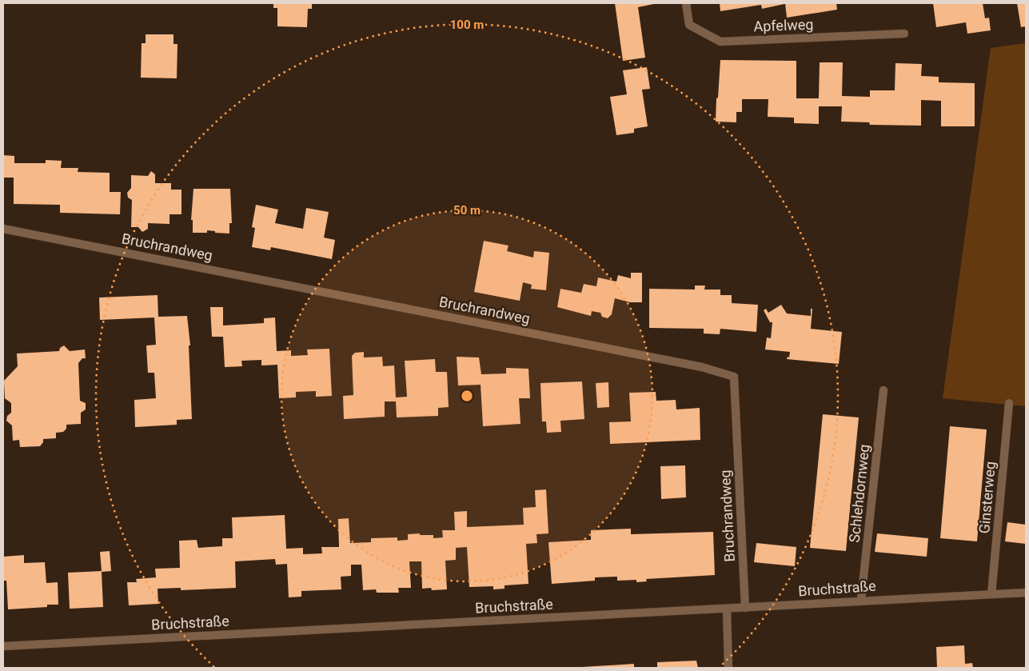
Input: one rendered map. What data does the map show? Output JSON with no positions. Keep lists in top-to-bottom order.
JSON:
{
  "streets": {
    "street": [
      "Apfelweg",
      "Bruchrandweg",
      "Schlehdornweg",
      "Ginsterweg",
      "Bruchstraße"
    ]
  },
  "crossings": [
    ["Bruchrandweg", "Bruchstraße"],
    ["Schlehdornweg", "Bruchstraße"],
    ["Ginsterweg", "Bruchstraße"]
  ],
  "rings": ["100 m", "50 m"]
}
